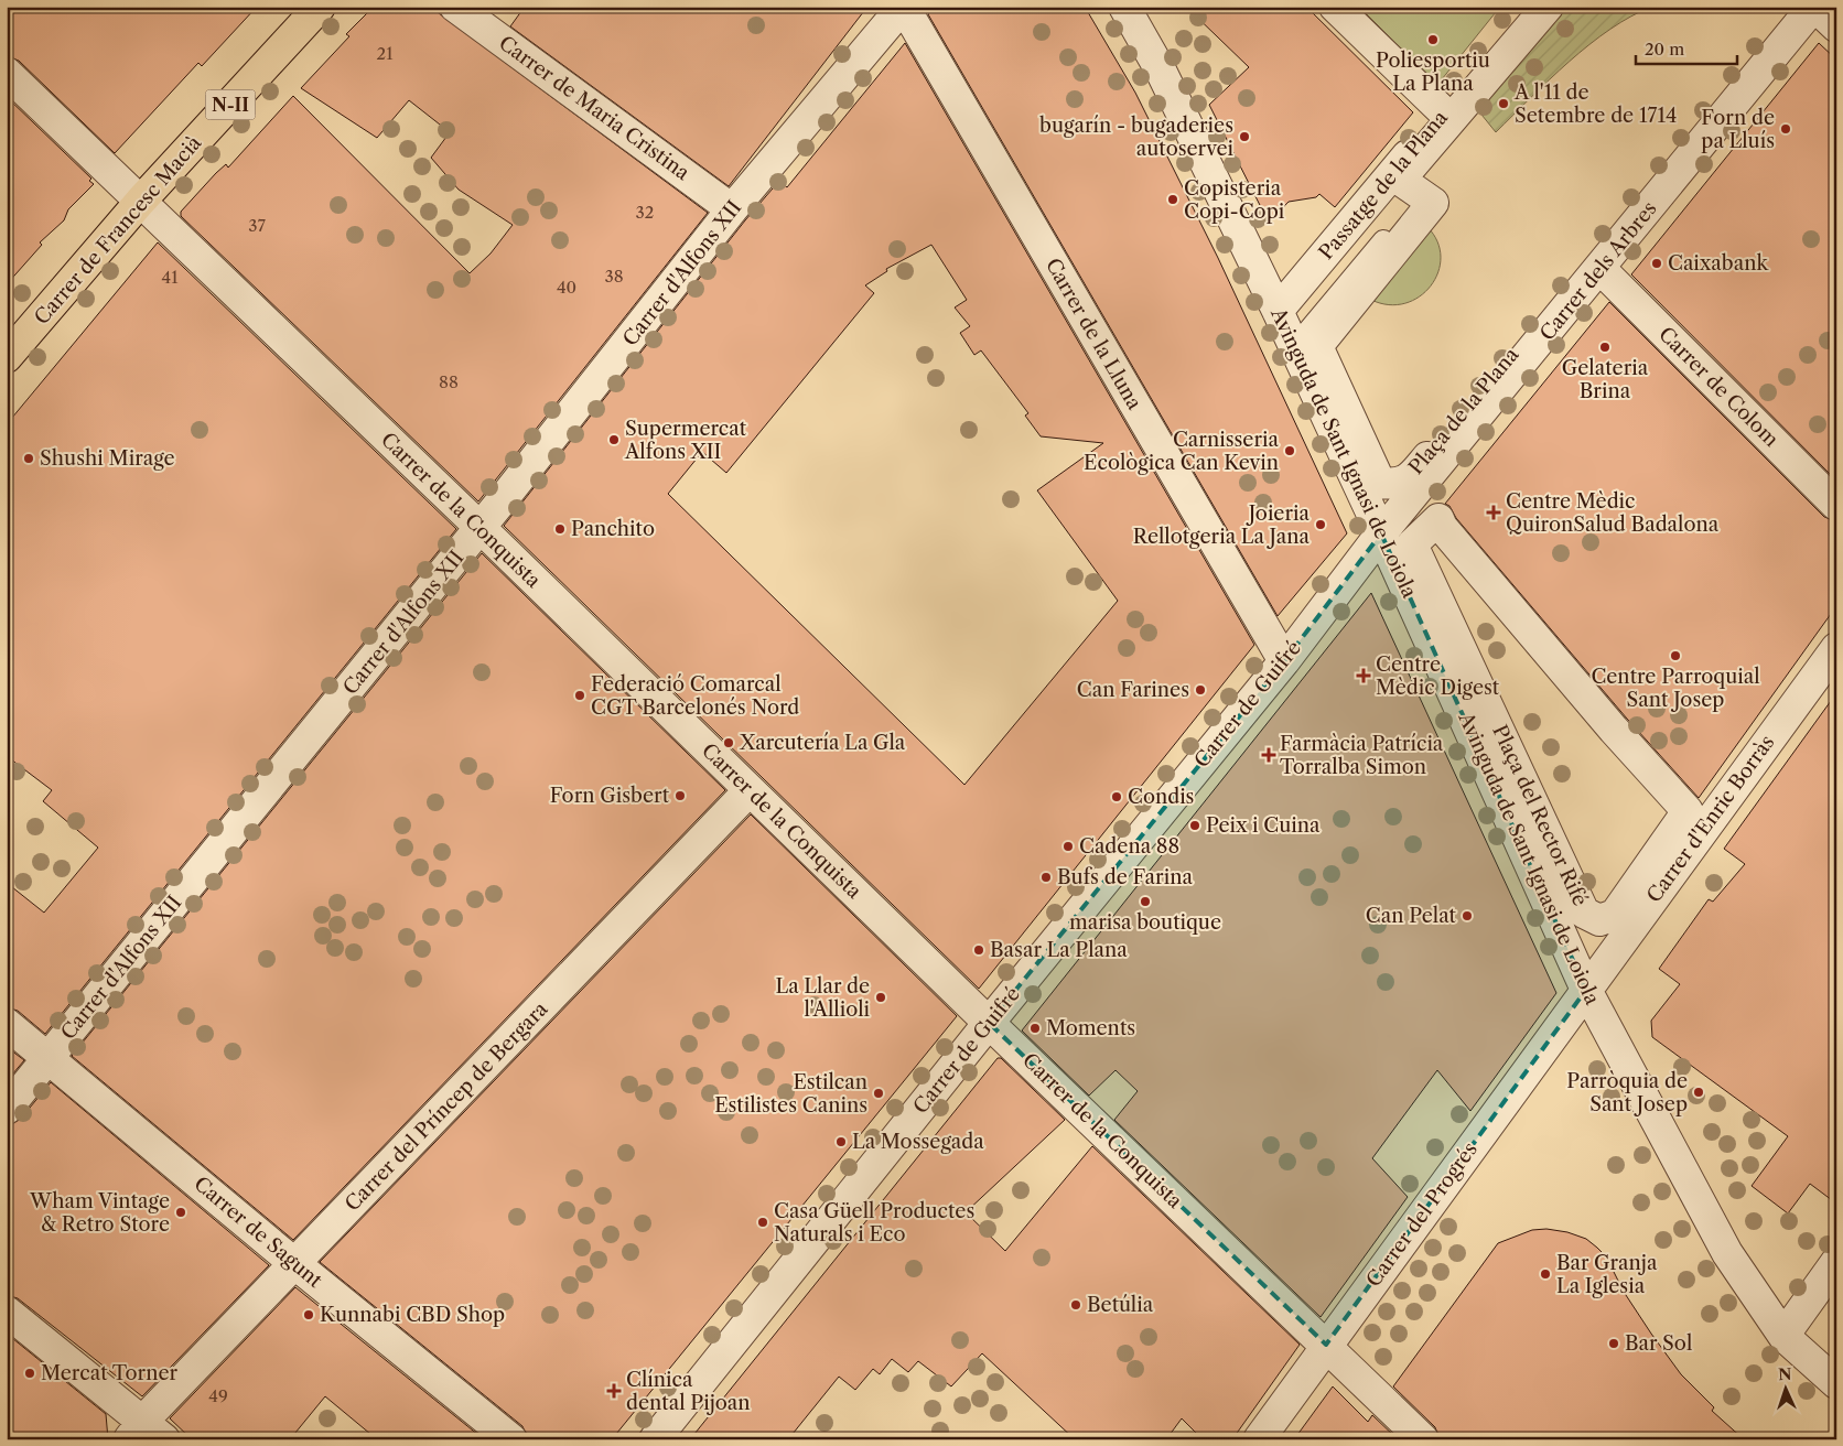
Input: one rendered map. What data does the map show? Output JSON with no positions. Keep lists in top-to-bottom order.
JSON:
{
  "streets": {
    "main road": ["N-II", "Carrer de Francesc Macià"],
    "street": [
      "Carrer de Maria Cristina",
      "Passatge de la Plana",
      "Carrer dels Arbres",
      "Carrer d'Alfons XII",
      "Carrer de la Lluna",
      "Carrer de Colom",
      "Plaça de la Plana",
      "Avinguda de Sant Ignasi de Loiola",
      "Carrer de la Conquista",
      "Carrer de Guifré",
      "Plaça del Rector Rifé",
      "Carrer d'Enric Borràs",
      "Carrer del Príncep de Bergara",
      "Carrer del Progrés",
      "Carrer de Sagunt"
    ]
  },
  "crossings": [
    ["Carrer de Maria Cristina", "Carrer d'Alfons XII"],
    ["Passatge de la Plana", "Avinguda de Sant Ignasi de Loiola"],
    ["Carrer de Francesc Macià", "Carrer de la Conquista"],
    ["Carrer dels Arbres", "Carrer de Colom"],
    ["Carrer dels Arbres", "Avinguda de Sant Ignasi de Loiola"],
    ["Carrer dels Arbres", "Carrer de Guifré"],
    ["Carrer d'Alfons XII", "Carrer de la Lluna"],
    ["Carrer d'Alfons XII", "Carrer de la Conquista"],
    ["Carrer d'Alfons XII", "Carrer de Sagunt"],
    ["Carrer de la Lluna", "Carrer de Guifré"],
    ["Avinguda de Sant Ignasi de Loiola", "Carrer de Guifré"],
    ["Avinguda de Sant Ignasi de Loiola", "Carrer d'Enric Borràs"],
    ["Avinguda de Sant Ignasi de Loiola", "Carrer del Progrés"],
    ["Carrer de la Conquista", "Carrer de Guifré"],
    ["Carrer de la Conquista", "Carrer del Príncep de Bergara"],
    ["Carrer de la Conquista", "Carrer del Progrés"],
    ["Carrer d'Enric Borràs", "Carrer del Progrés"],
    ["Carrer del Príncep de Bergara", "Carrer de Sagunt"]
  ],
  "places": {
    "other": [
      "Poliesportiu La Plana",
      "A l'11 de Setembre de 1714",
      "Forn de pa Lluís",
      "bugarín - bugaderies autoservei",
      "Copisteria Copi-Copi",
      "Caixabank",
      "Gelateria Brina",
      "Supermercat Alfons XII",
      "Carnisseria Ecològica Can Kevin",
      "Shushi Mirage",
      "Joieria Rellotgeria La Jana",
      "Panchito",
      "Centre Parroquial Sant Josep",
      "Can Farines",
      "Federació Comarcal CGT Barcelonés Nord",
      "Xarcutería La Gla",
      "Forn Gisbert",
      "Condis",
      "Peix i Cuina",
      "Cadena 88",
      "Bufs de Farina",
      "marisa boutique",
      "Can Pelat",
      "Basar La Plana",
      "La Llar de l'Allioli",
      "Moments",
      "Parròquia de Sant Josep",
      "Estilcan Estilistes Canins",
      "La Mossegada",
      "Wham Vintage & Retro Store",
      "Casa Güell Productes Naturals i Eco",
      "Bar Granja La Iglesia",
      "Betúlia",
      "Kunnabi CBD Shop",
      "Bar Sol",
      "Mercat Torner"
    ],
    "health": [
      "Centre Mèdic QuironSalud Badalona",
      "Centre Mèdic Digest",
      "Farmàcia Patrícia Torralba Simon",
      "Clínica dental Pijoan"
    ]
  },
  "house_numbers": [
    "21",
    "32",
    "37",
    "38",
    "41",
    "40",
    "88",
    "49"
  ],
  "scale_bar": "20 m",
  "north": "top"
}
